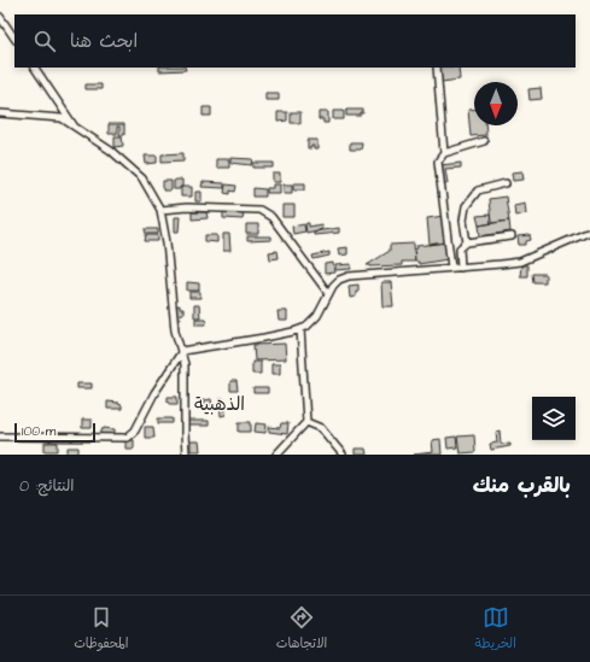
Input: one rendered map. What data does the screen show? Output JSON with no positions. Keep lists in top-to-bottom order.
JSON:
{
  "districts": ["الذهبية"],
  "scale_bar": "100 m",
  "north": "bottom",
  "page": {
    "search": "ابحث هنا",
    "scale": "100 m",
    "heading": ["بالقرب منك", "النتائج: 0"],
    "nav": ["الخريطة", "الاتجاهات", "المحفوظات"]
  }
}
